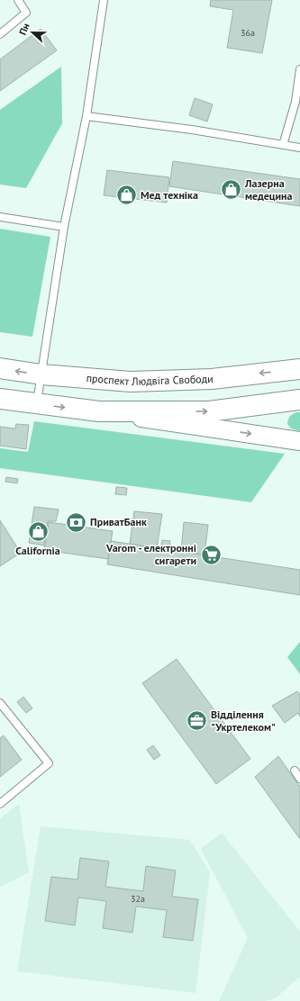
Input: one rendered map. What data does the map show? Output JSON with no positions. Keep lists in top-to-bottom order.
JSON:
{
  "streets": {
    "main road": ["проспект Людвіга Свободи"]
  },
  "places": {
    "shop": ["Лазерна медецина", "Мед техніка", "California"],
    "bank": ["ПриватБанк"],
    "supermarket": ["Varom - електронні сигарети"],
    "office": ["Відділення \"Укртелеком\""]
  },
  "house_numbers": ["36а", "32а"],
  "north": "left"
}
